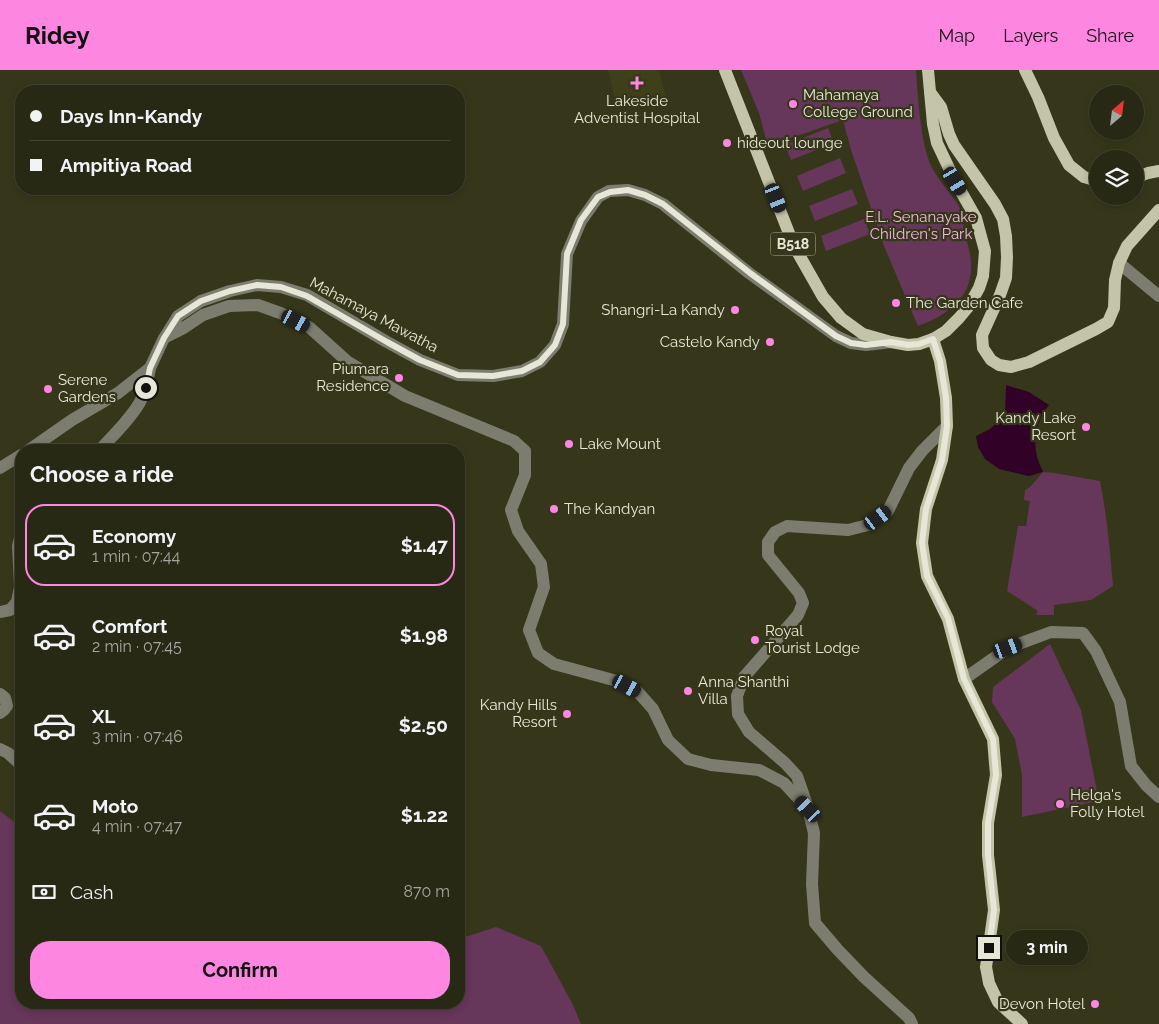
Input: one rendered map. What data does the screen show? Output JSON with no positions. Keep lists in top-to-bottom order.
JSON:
{
  "streets": {
    "main road": ["B518"],
    "street": ["Mahamaya Mawatha"]
  },
  "crossings": [
    ["B518", "Mahamaya Mawatha"]
  ],
  "parks": ["E.L. Senanayake Children's Park"],
  "places": {
    "health": ["Lakeside Adventist Hospital"],
    "other": [
      "Mahamaya College Ground",
      "hideout lounge",
      "The Garden Cafe",
      "Shangri-La Kandy",
      "Castelo Kandy",
      "Piumara Residence",
      "Serene Gardens",
      "Kandy Lake Resort",
      "Lake Mount",
      "The Kandyan",
      "Royal Tourist Lodge",
      "Anna Shanthi Villa",
      "Kandy Hills Resort",
      "Helga's Folly Hotel",
      "Devon Hotel"
    ]
  },
  "north": "top right",
  "page": {
    "header": "Ridey",
    "nav": ["Map", "Layers", "Share"],
    "banner": ["Days Inn-Kandy", "Ampitiya Road"],
    "heading": "Choose a ride",
    "list": [
      {
        "name": "Economy",
        "note": "1 min · 07:44",
        "value": "$1.47"
      },
      {
        "name": "Comfort",
        "note": "2 min · 07:45",
        "value": "$1.98"
      },
      {
        "name": "XL",
        "note": "3 min · 07:46",
        "value": "$2.50"
      },
      {
        "name": "Moto",
        "note": "4 min · 07:47",
        "value": "$1.22"
      }
    ],
    "pay": ["Cash", "870 m"],
    "bubble": "3 min",
    "buttons": "Confirm"
  }
}
